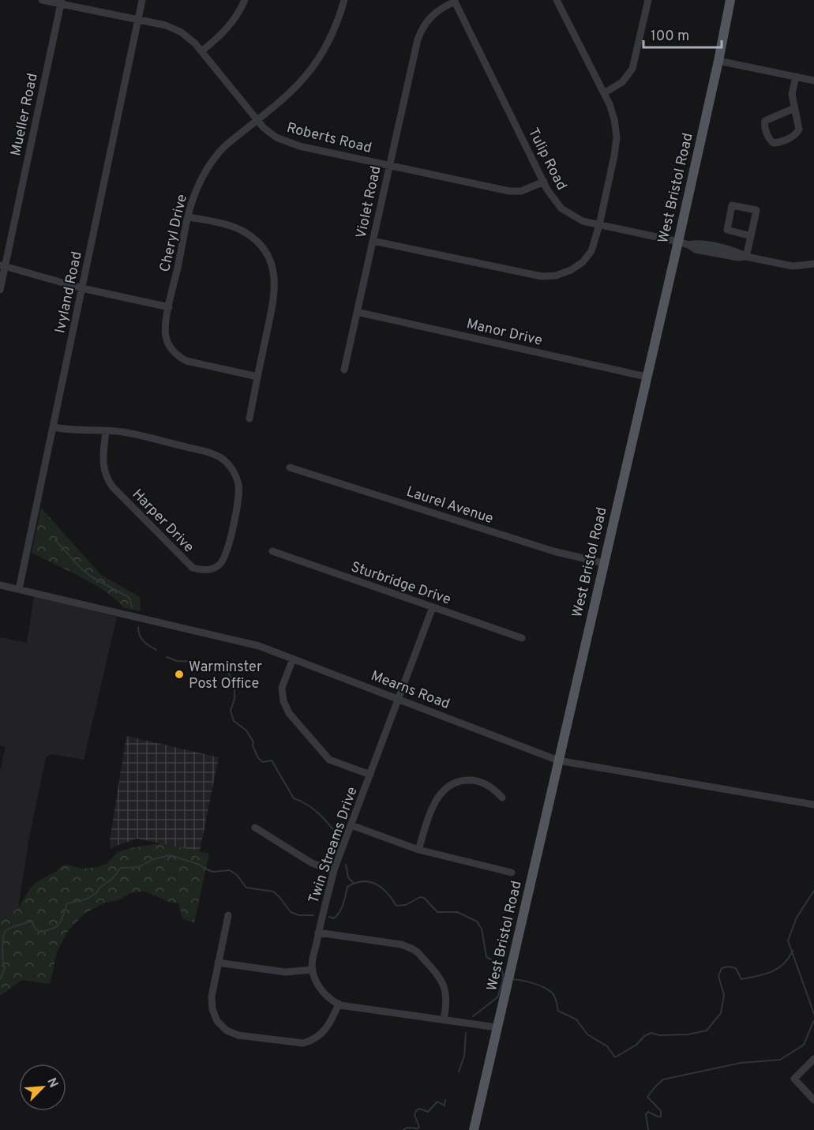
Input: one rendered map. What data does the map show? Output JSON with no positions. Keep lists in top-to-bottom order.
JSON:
{
  "streets": {
    "main road": ["West Bristol Road"],
    "street": [
      "Mueller Road",
      "Roberts Road",
      "Tulip Road",
      "Violet Road",
      "Cheryl Drive",
      "Ivyland Road",
      "Manor Drive",
      "Laurel Avenue",
      "Harper Drive",
      "Sturbridge Drive",
      "Mearns Road",
      "Twin Streams Drive"
    ]
  },
  "crossings": [
    ["Mueller Road", "Roberts Road"],
    ["Roberts Road", "Tulip Road"],
    ["Roberts Road", "Violet Road"],
    ["Roberts Road", "Cheryl Drive"],
    ["Roberts Road", "Ivyland Road"],
    ["Tulip Road", "West Bristol Road"],
    ["Tulip Road", "Violet Road"],
    ["West Bristol Road", "Manor Drive"],
    ["West Bristol Road", "Laurel Avenue"],
    ["West Bristol Road", "Mearns Road"],
    ["Violet Road", "Manor Drive"],
    ["Ivyland Road", "Harper Drive"],
    ["Ivyland Road", "Mearns Road"],
    ["Sturbridge Drive", "Twin Streams Drive"],
    ["Mearns Road", "Twin Streams Drive"]
  ],
  "places": ["Warminster Post Office"],
  "scale_bar": "100 m",
  "north": "top right"
}
